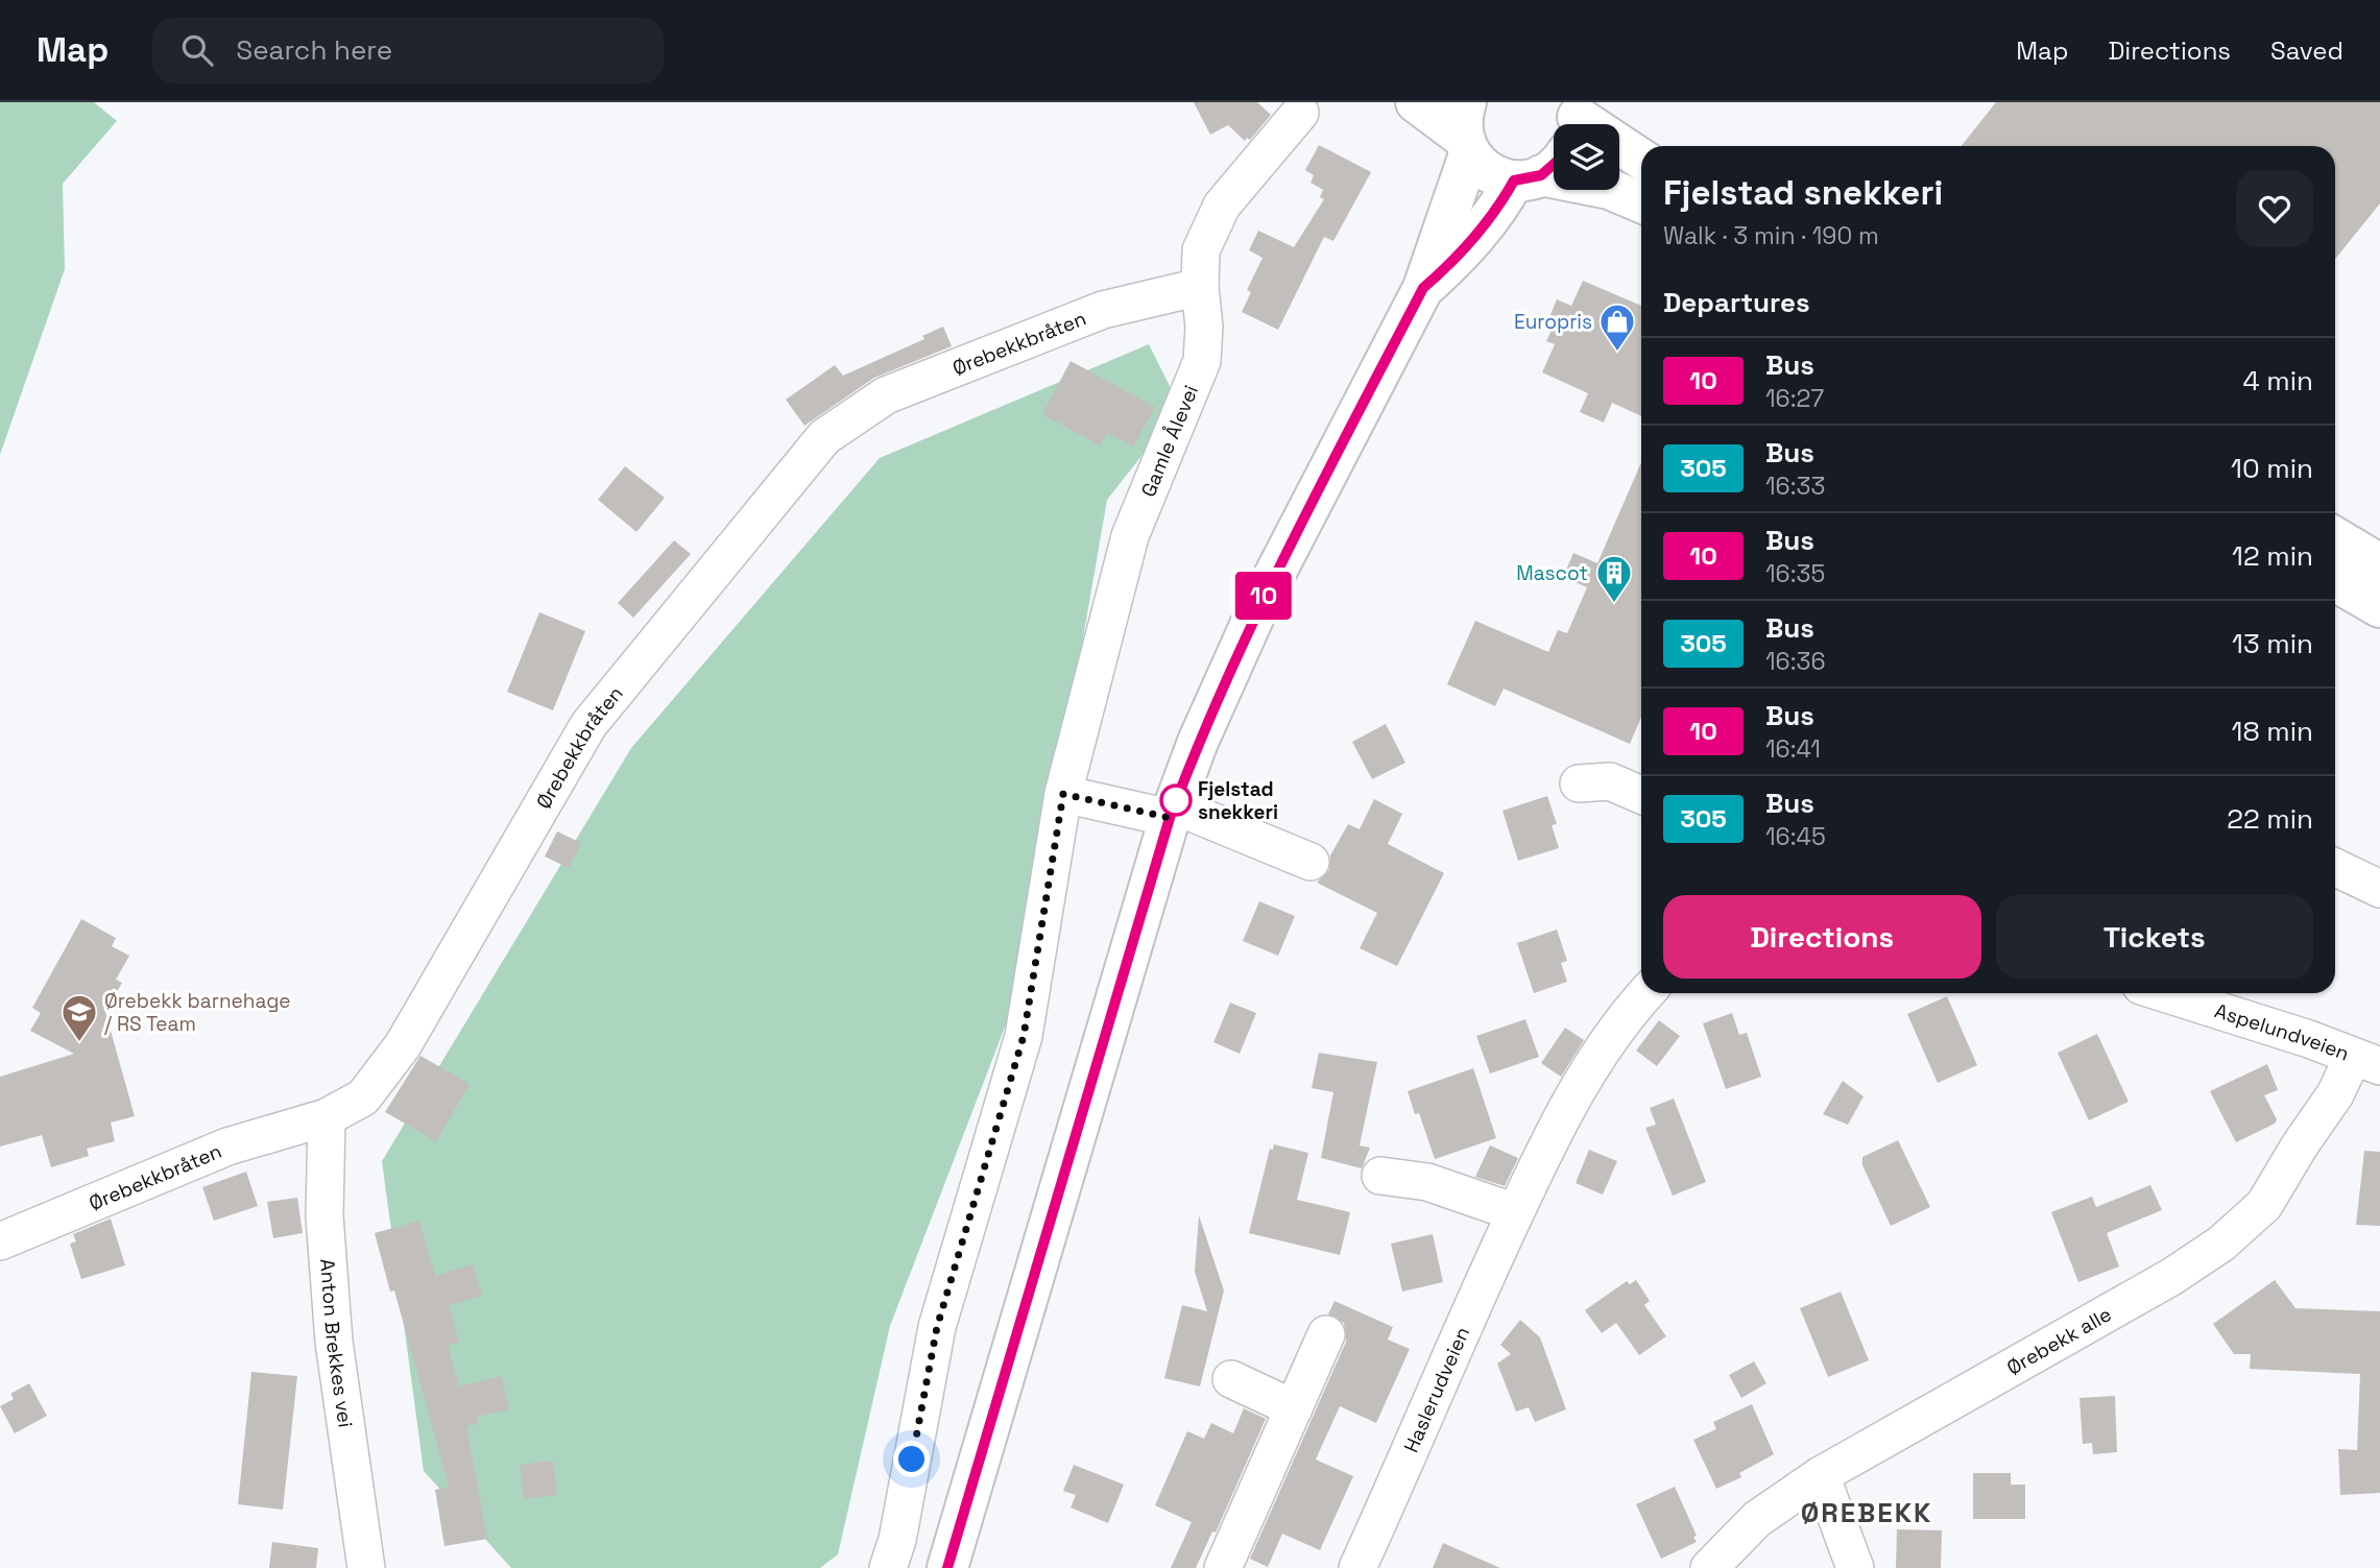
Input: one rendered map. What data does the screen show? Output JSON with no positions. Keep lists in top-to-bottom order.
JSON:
{
  "streets": {
    "street": [
      "Ørebekkbråten",
      "Gamle Ålevei",
      "Aspelundveien",
      "Ørebekk alle",
      "Anton Brekkes vei",
      "Haslerudveien"
    ]
  },
  "crossings": [
    ["Ørebekkbråten", "Gamle Ålevei"],
    ["Ørebekkbråten", "Anton Brekkes vei"],
    ["Aspelundveien", "Ørebekk alle"]
  ],
  "districts": ["ØREBEKK"],
  "places": {
    "shop": ["Europris"],
    "building": ["Mascot"],
    "other": ["Fjelstad snekkeri"],
    "school or university": ["Ørebekk barnehage / RS Team"]
  },
  "lines": ["bus line 10"],
  "page": {
    "header": "Map",
    "search": "Search here",
    "nav": ["Map", "Directions", "Saved"],
    "on_map": "10",
    "heading": [
      ["Fjelstad snekkeri", "Walk · 3 min · 190 m"],
      "Departures"
    ],
    "list": [
      {
        "mark": "10",
        "name": "Bus",
        "note": "16:27",
        "value": "4 min"
      },
      {
        "mark": "305",
        "name": "Bus",
        "note": "16:33",
        "value": "10 min"
      },
      {
        "mark": "10",
        "name": "Bus",
        "note": "16:35",
        "value": "12 min"
      },
      {
        "mark": "305",
        "name": "Bus",
        "note": "16:36",
        "value": "13 min"
      },
      {
        "mark": "10",
        "name": "Bus",
        "note": "16:41",
        "value": "18 min"
      },
      {
        "mark": "305",
        "name": "Bus",
        "note": "16:45",
        "value": "22 min"
      }
    ],
    "buttons": ["Directions", "Tickets"]
  }
}
